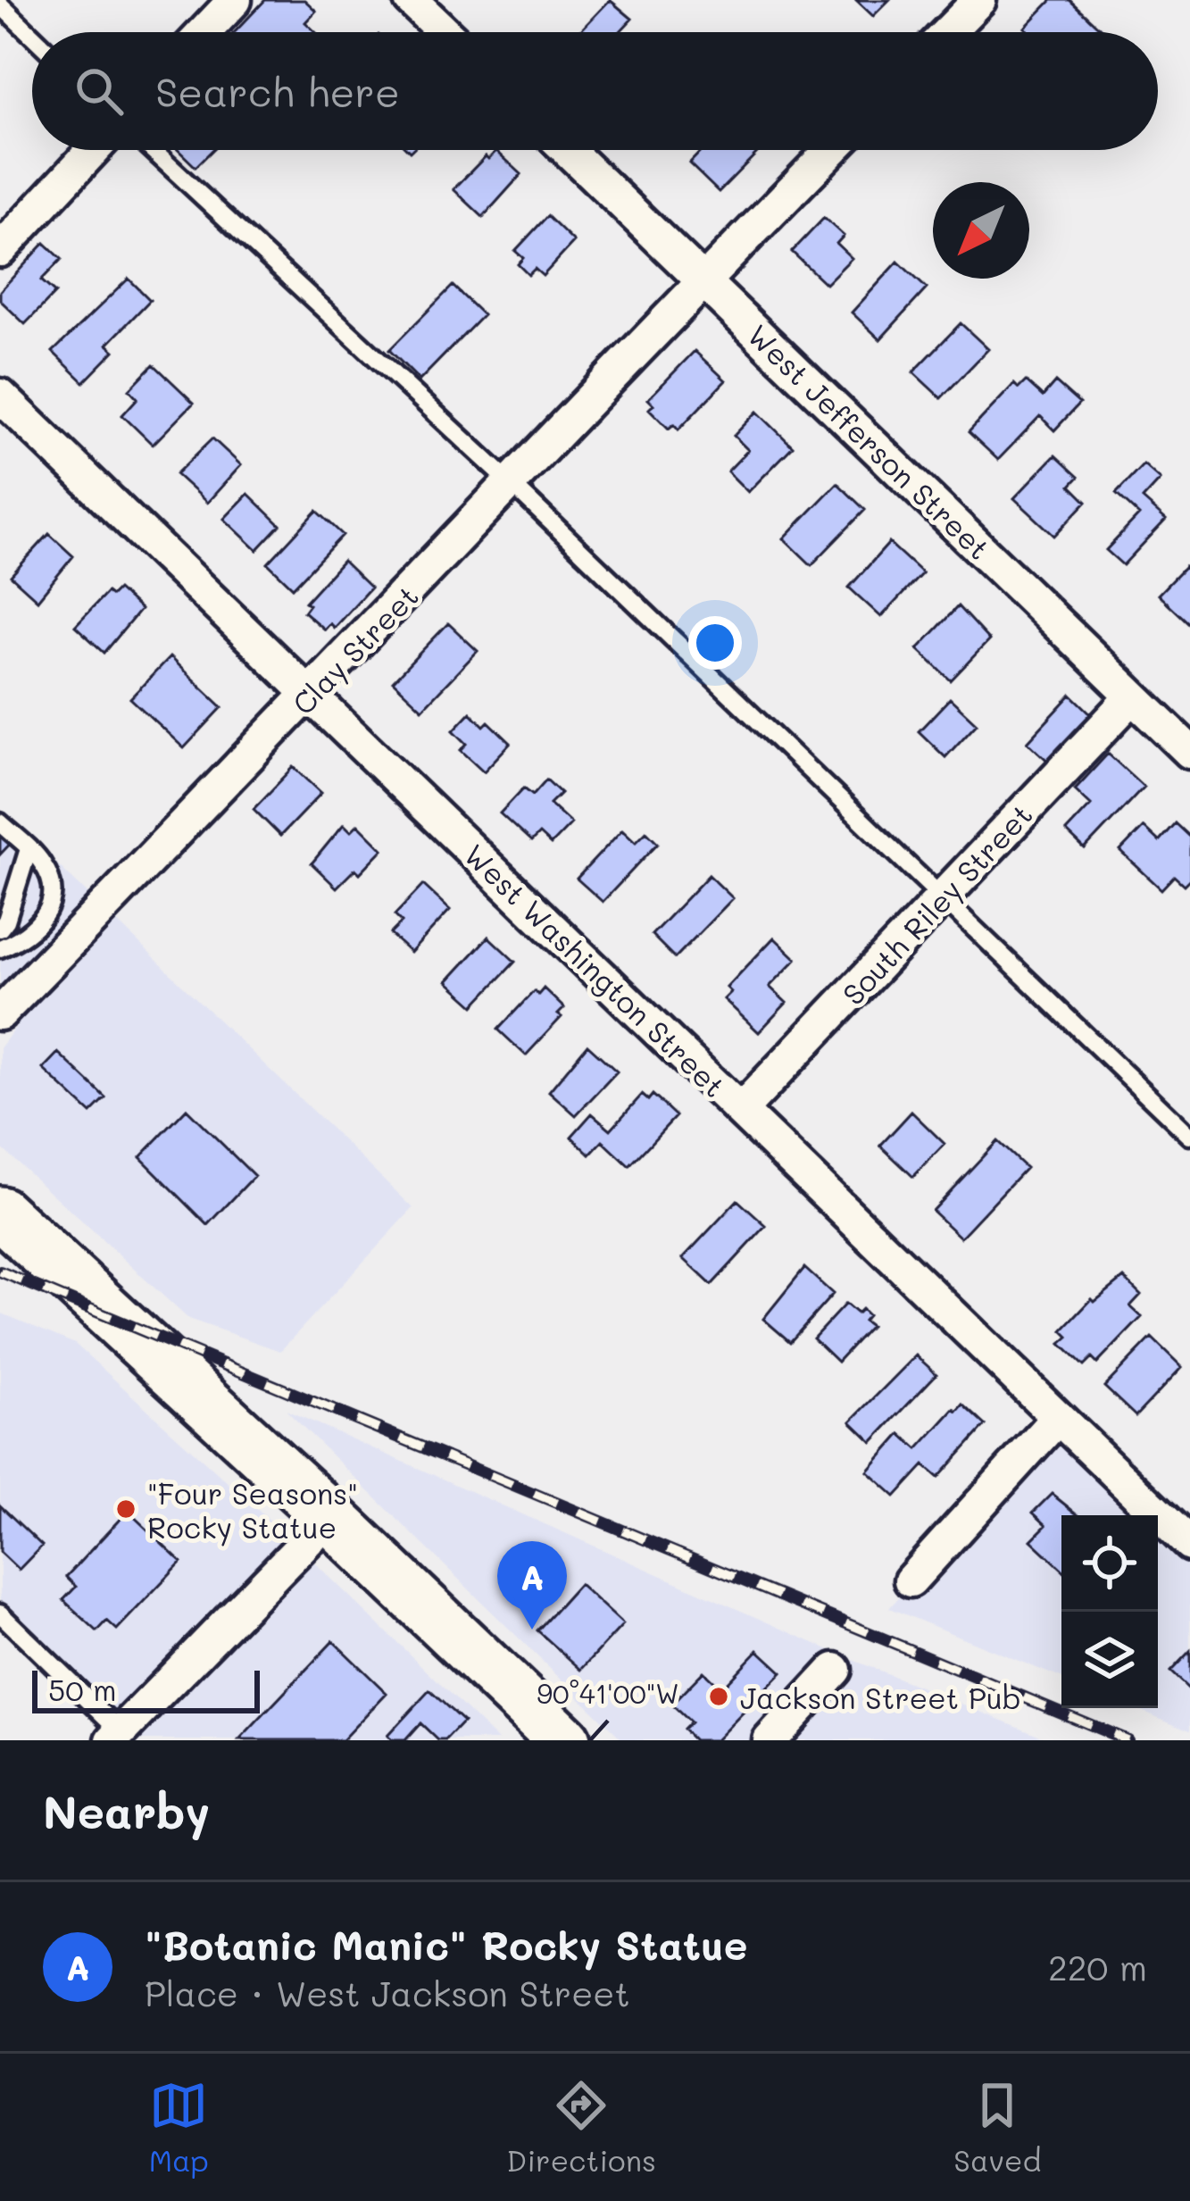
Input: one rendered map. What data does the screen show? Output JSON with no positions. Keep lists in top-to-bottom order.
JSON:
{
  "streets": {
    "street": [
      "West Jefferson Street",
      "Clay Street",
      "South Riley Street",
      "West Washington Street"
    ]
  },
  "crossings": [
    ["West Jefferson Street", "Clay Street"],
    ["West Jefferson Street", "South Riley Street"],
    ["Clay Street", "West Washington Street"],
    ["South Riley Street", "West Washington Street"]
  ],
  "places": ["\"Four Seasons\" Rocky Statue", "Jackson Street Pub"],
  "scale_bar": "50 m",
  "north": "bottom left",
  "page": {
    "search": "Search here",
    "pins": "A",
    "scale": "50 m",
    "heading": "Nearby",
    "list": [
      {
        "mark": "A",
        "name": "\"Botanic Manic\" Rocky Statue",
        "note": "Place · West Jackson Street",
        "value": "220 m"
      }
    ],
    "nav": ["Map", "Directions", "Saved"]
  },
  "coordinates": ["90°41'00\"W"]
}
